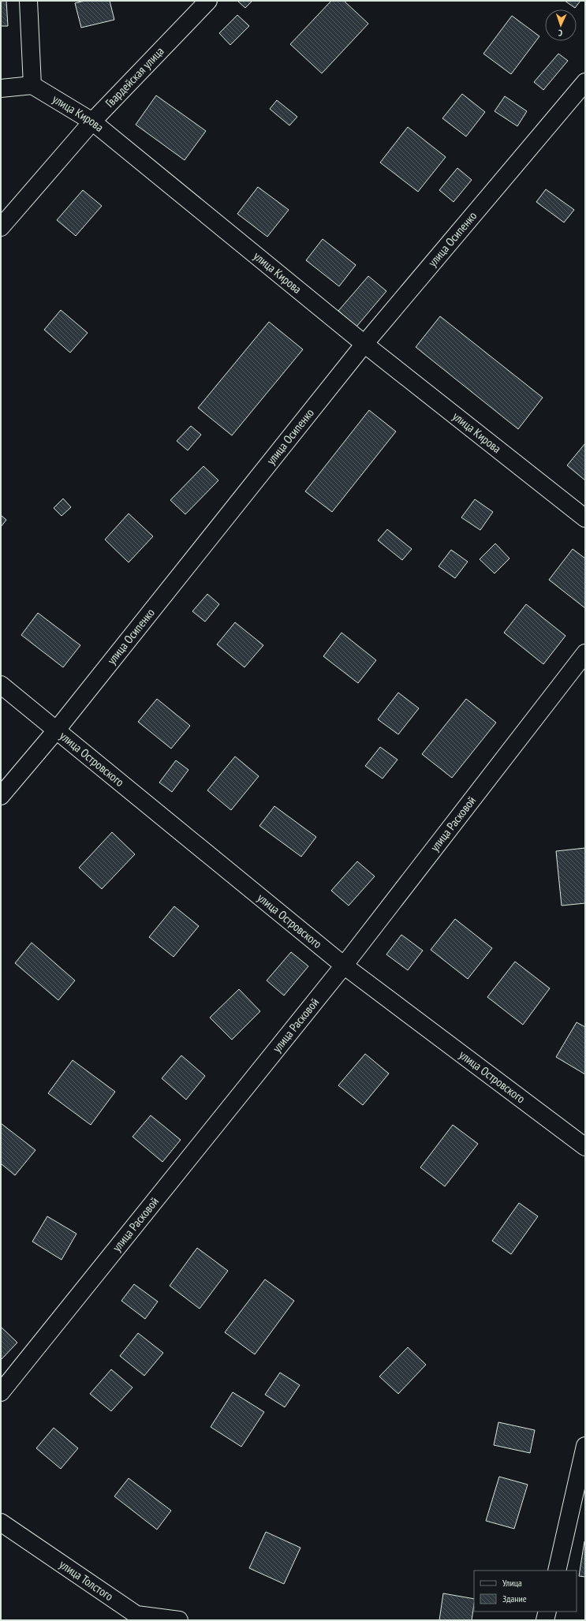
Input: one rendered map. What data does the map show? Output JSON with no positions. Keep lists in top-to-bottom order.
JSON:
{
  "streets": {
    "street": [
      "Гвардейская улица",
      "улица Кирова",
      "улица Осипенко",
      "улица Островского",
      "улица Расковой",
      "улица Толстого"
    ]
  },
  "crossings": [
    ["Гвардейская улица", "улица Кирова"],
    ["улица Кирова", "улица Осипенко"],
    ["улица Осипенко", "улица Островского"],
    ["улица Островского", "улица Расковой"]
  ],
  "legend": ["Улица", "Здание"],
  "north": "bottom"
}
